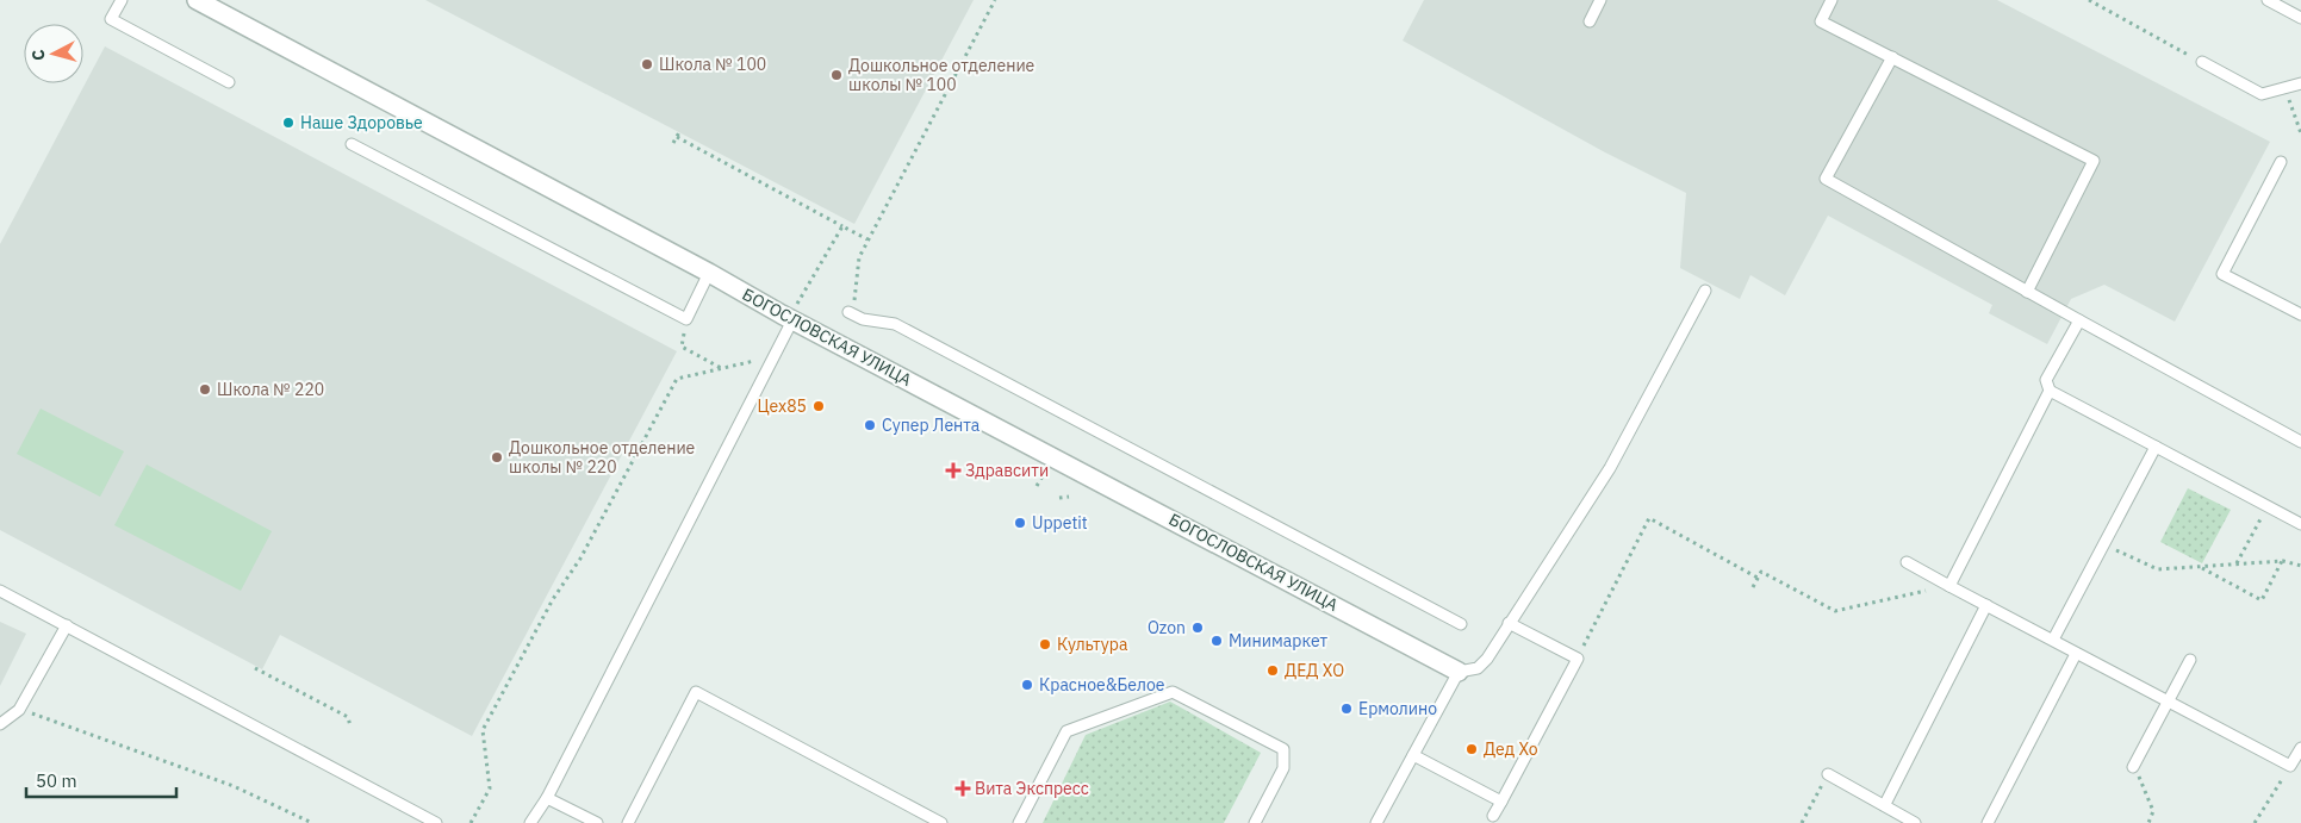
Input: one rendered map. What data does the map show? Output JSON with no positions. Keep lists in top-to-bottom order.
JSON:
{
  "streets": {
    "street": ["БОГОСЛОВСКАЯ УЛИЦА"]
  },
  "places": {
    "other": [
      "Школа № 100",
      "Дошкольное отделение школы № 100",
      "Наше Здоровье",
      "Школа № 220",
      "Цех85",
      "Супер Лента",
      "Дошкольное отделение школы № 220",
      "Uppetit",
      "Ozon",
      "Минимаркет",
      "Культура",
      "ДЕД ХО",
      "Красное&Белое",
      "Ермолино",
      "Дед Хо"
    ],
    "health": ["Здравсити", "Вита Экспресс"]
  },
  "scale_bar": "50 m",
  "north": "left"
}
